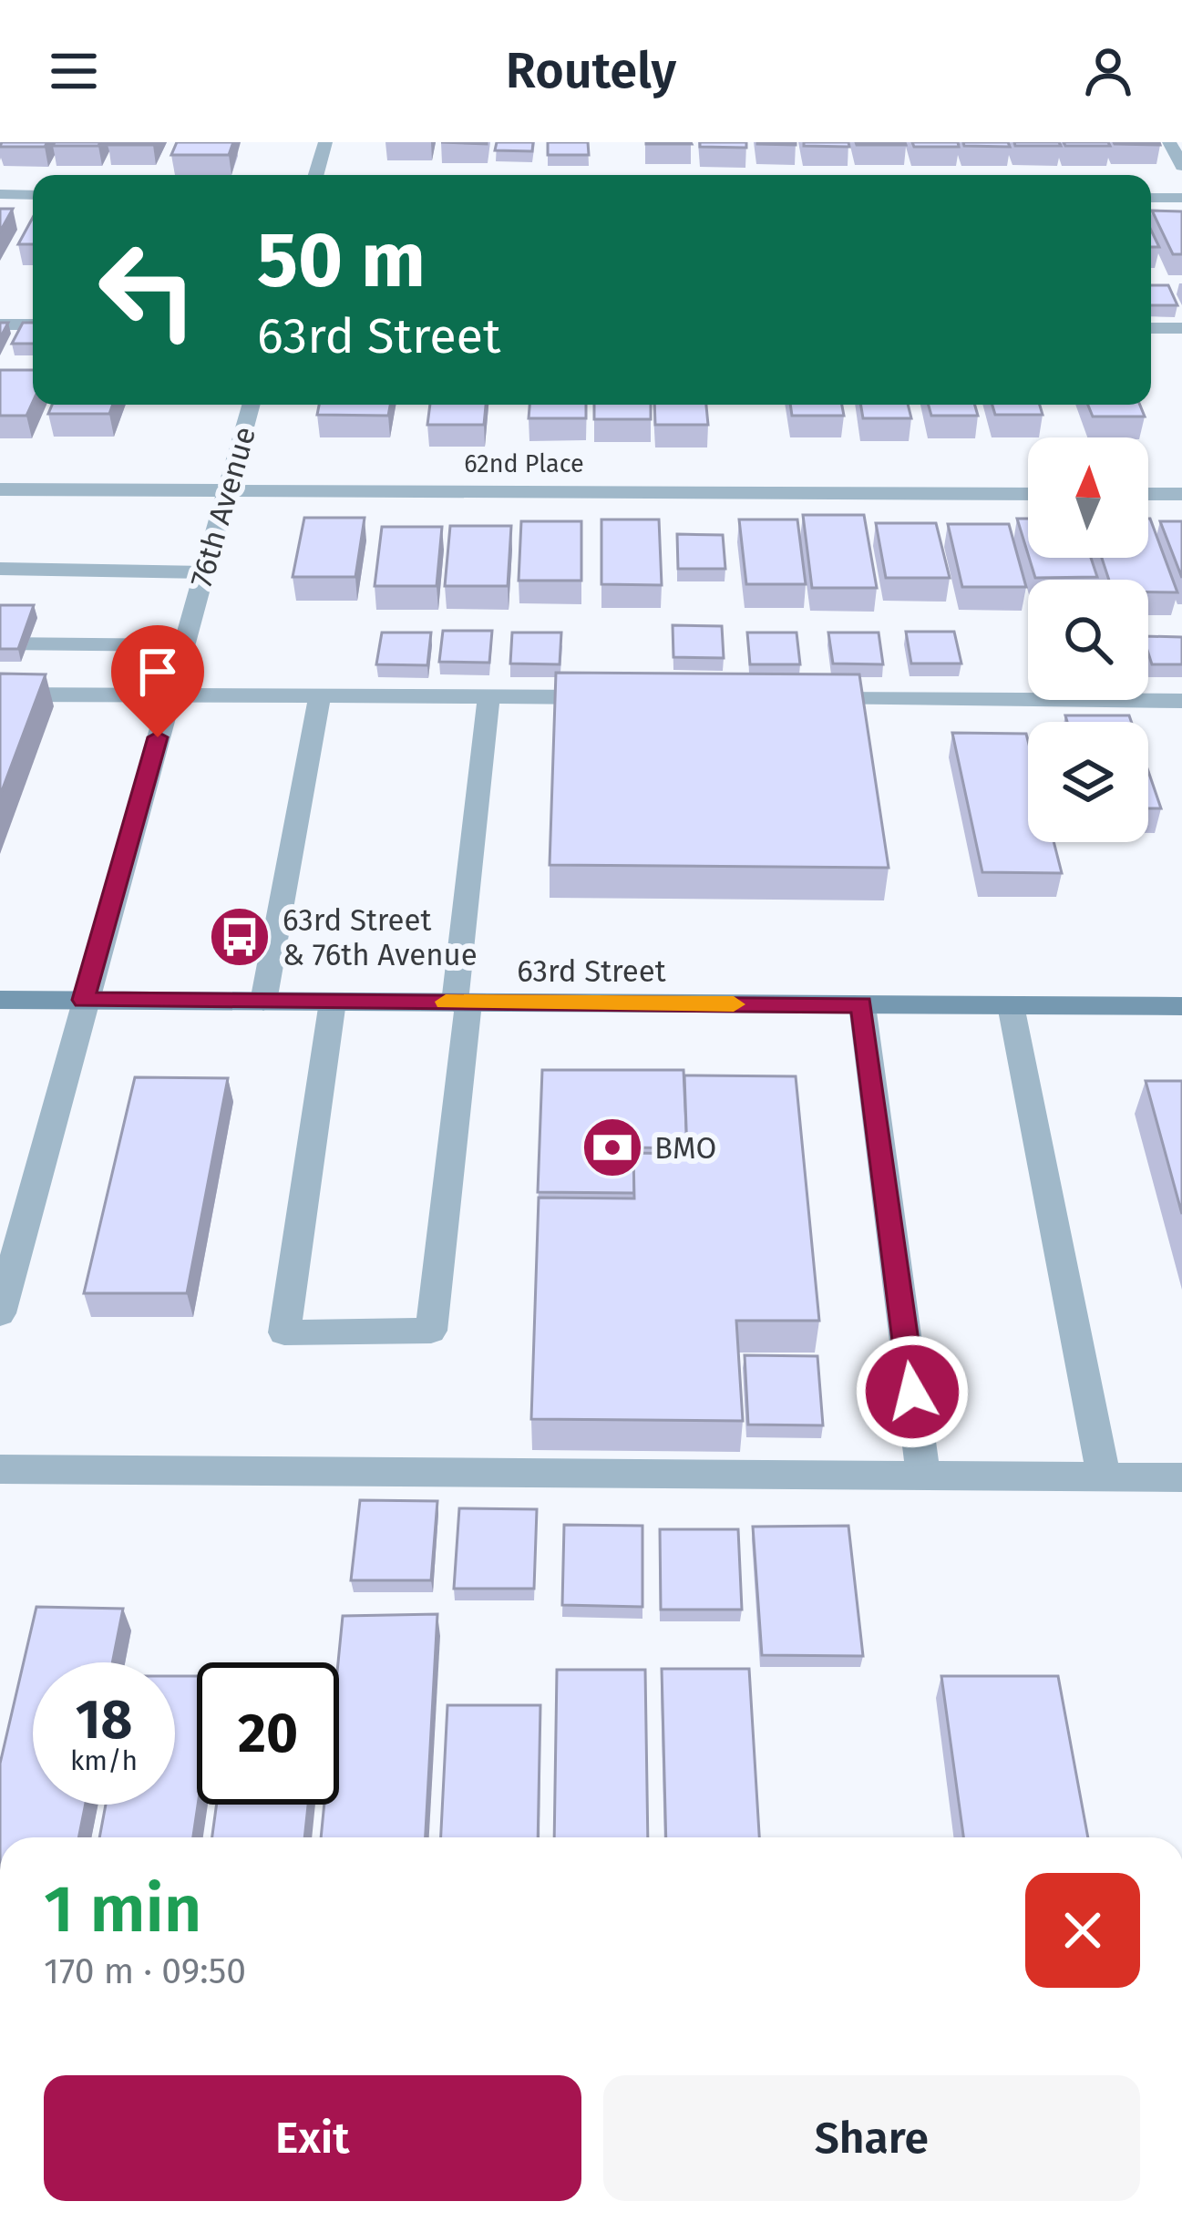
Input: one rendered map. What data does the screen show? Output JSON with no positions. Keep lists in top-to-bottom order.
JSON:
{
  "streets": {
    "main road": ["63rd Street"],
    "street": ["62nd Place", "76th Avenue"]
  },
  "crossings": [
    ["62nd Place", "76th Avenue"],
    ["76th Avenue", "63rd Street"]
  ],
  "places": {
    "bus stop": ["63rd Street & 76th Avenue"],
    "bank": ["BMO"]
  },
  "north": "top",
  "page": {
    "header": "Routely",
    "turn": ["50 m", "63rd Street"],
    "speed": "18 km/h",
    "limit": "20",
    "heading": ["1 min", "170 m · 09:50"],
    "buttons": ["Exit", "Share"]
  }
}
